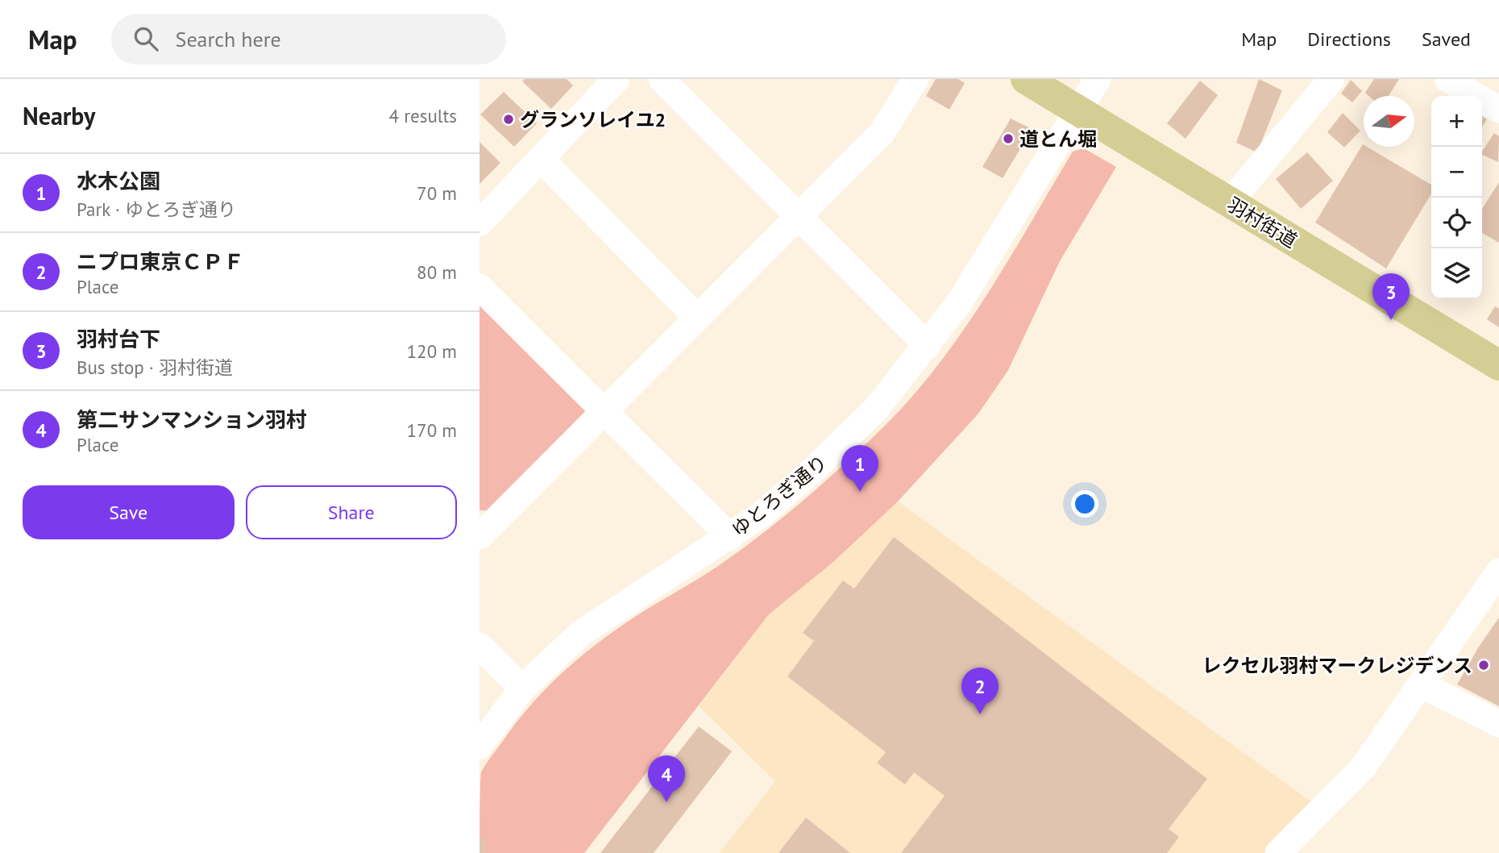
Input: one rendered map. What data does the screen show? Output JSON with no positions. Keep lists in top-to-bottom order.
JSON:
{
  "streets": {
    "main road": ["羽村街道"],
    "street": ["ゆとろぎ通り"]
  },
  "crossings": [
    ["羽村街道", "ゆとろぎ通り"]
  ],
  "places": ["グランソレイユ2", "道とん堀", "レクセル羽村マークレジデンス"],
  "north": "right",
  "page": {
    "header": "Map",
    "search": "Search here",
    "nav": ["Map", "Directions", "Saved"],
    "heading": ["Nearby", "4 results"],
    "map_buttons": ["+", "−"],
    "list": [
      {
        "mark": "1",
        "name": "水木公園",
        "note": "Park · ゆとろぎ通り",
        "value": "70 m"
      },
      {
        "mark": "2",
        "name": "ニプロ東京ＣＰＦ",
        "note": "Place",
        "value": "80 m"
      },
      {
        "mark": "3",
        "name": "羽村台下",
        "note": "Bus stop · 羽村街道",
        "value": "120 m"
      },
      {
        "mark": "4",
        "name": "第二サンマンション羽村",
        "note": "Place",
        "value": "170 m"
      }
    ],
    "pins": [
      "3",
      "1",
      "2",
      "4"
    ],
    "buttons": ["Save", "Share"]
  }
}
